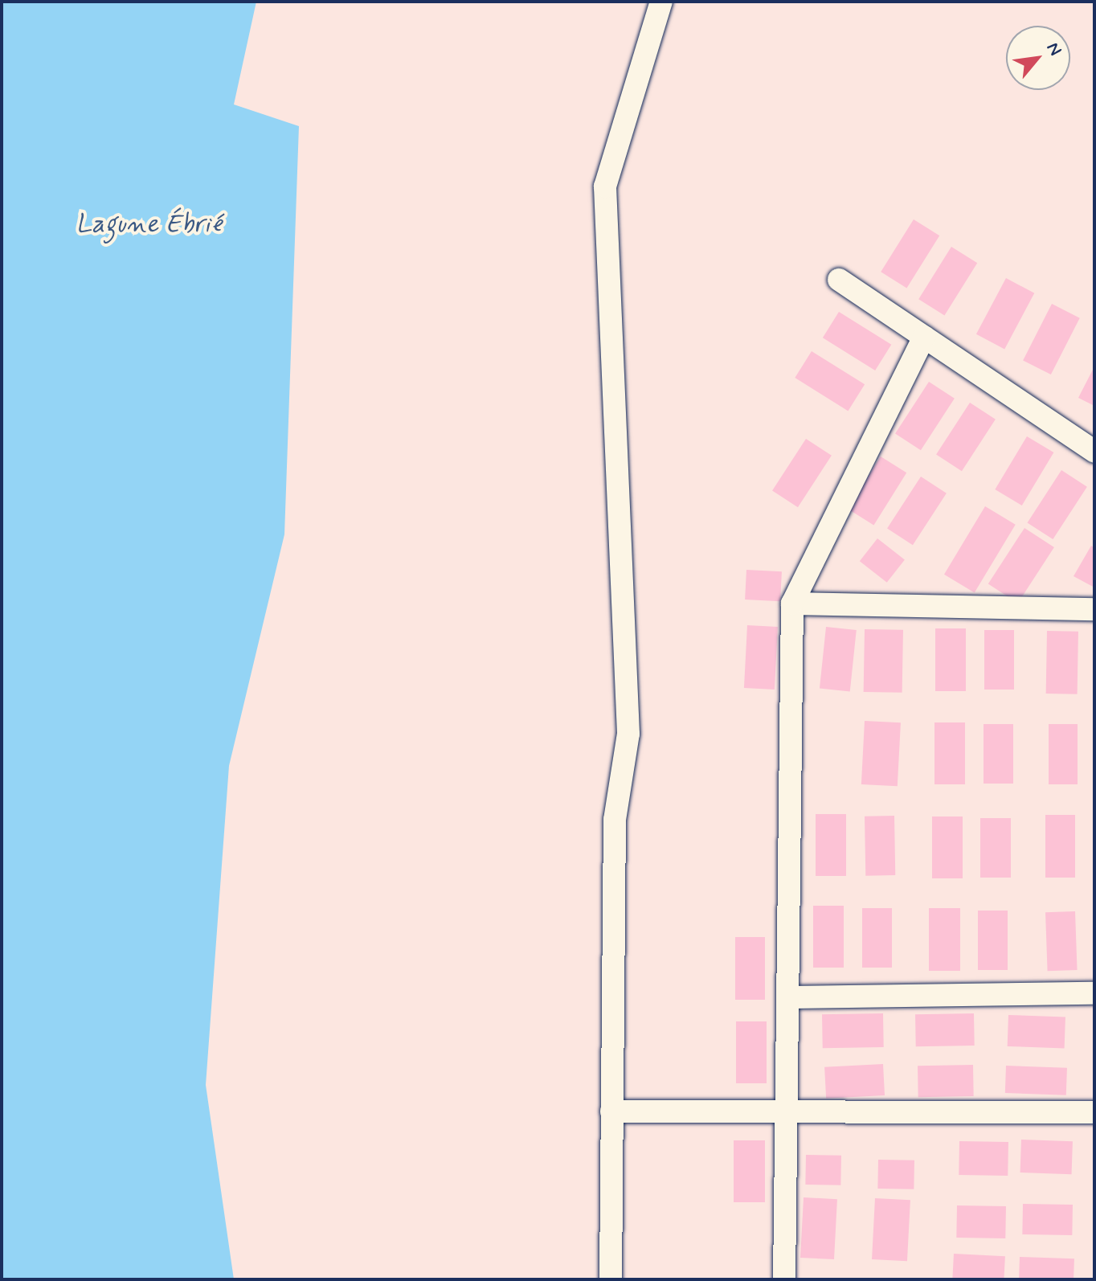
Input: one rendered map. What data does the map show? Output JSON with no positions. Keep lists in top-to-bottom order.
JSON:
{
  "water": ["Lagune Ébrié"],
  "north": "top right"
}
